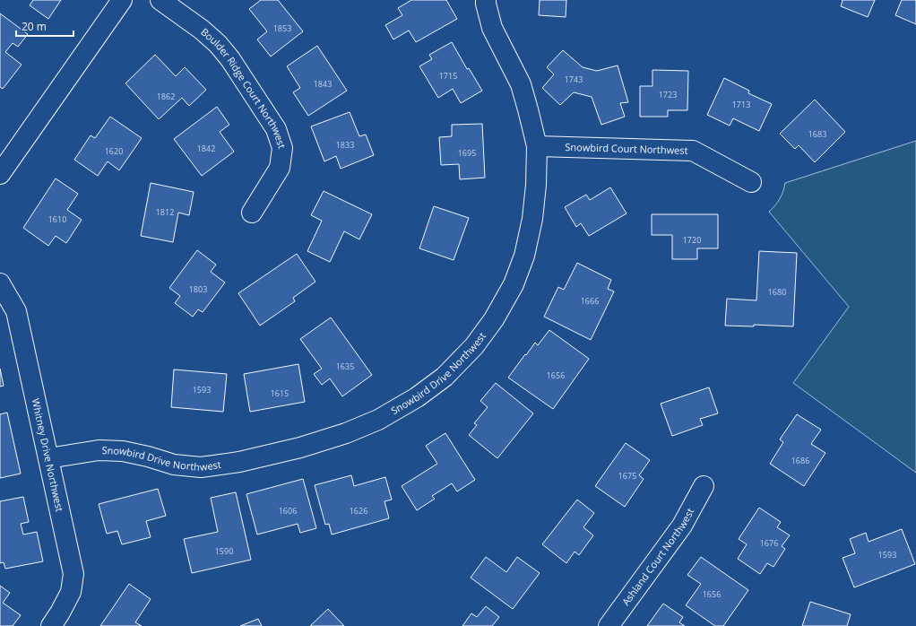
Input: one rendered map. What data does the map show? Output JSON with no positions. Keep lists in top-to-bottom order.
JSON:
{
  "streets": {
    "street": [
      "Boulder Ridge Court Northwest",
      "Snowbird Court Northwest",
      "Snowbird Drive Northwest",
      "Whitney Drive Northwest",
      "Ashland Court Northwest"
    ]
  },
  "crossings": [
    ["Snowbird Court Northwest", "Snowbird Drive Northwest"],
    ["Snowbird Drive Northwest", "Whitney Drive Northwest"]
  ],
  "house_numbers": [
    "1853",
    "1715",
    "1743",
    "1843",
    "1723",
    "1862",
    "1713",
    "1683",
    "1833",
    "1842",
    "1620",
    "1695",
    "1812",
    "1610",
    "1720",
    "1803",
    "1680",
    "1666",
    "1635",
    "1656",
    "1593",
    "1615",
    "1686",
    "1675",
    "1606",
    "1626",
    "1676",
    "1590",
    "1593",
    "1656"
  ],
  "scale_bar": "20 m"
}
